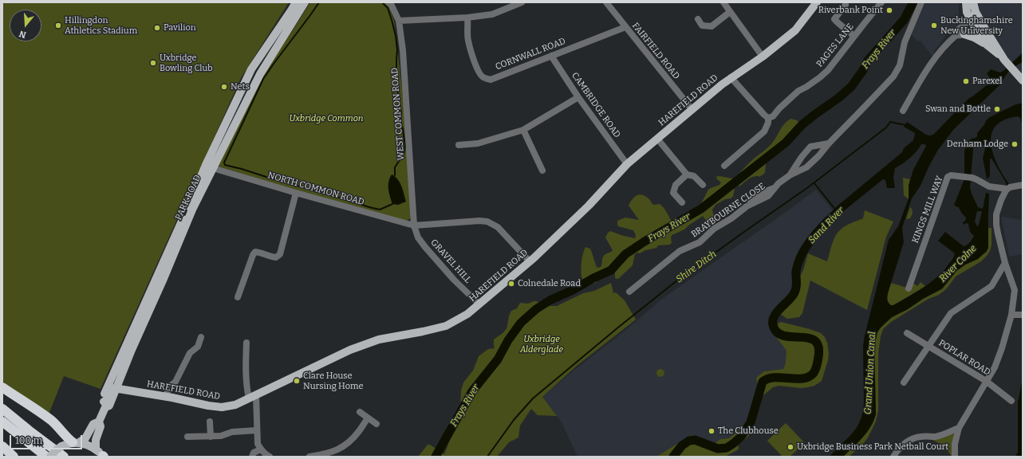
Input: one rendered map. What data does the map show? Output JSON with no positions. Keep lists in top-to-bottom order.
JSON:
{
  "streets": {
    "main road": ["HAREFIELD ROAD", "PARK ROAD"],
    "street": [
      "PAGES LANE",
      "FAIRFIELD ROAD",
      "CORNWALL ROAD",
      "CAMBRIDGE ROAD",
      "WEST COMMON ROAD",
      "NORTH COMMON ROAD",
      "KINGS MILL WAY",
      "BRAYBOURNE CLOSE",
      "GRAVEL HILL",
      "POPLAR ROAD"
    ]
  },
  "crossings": [
    ["FAIRFIELD ROAD", "CORNWALL ROAD"],
    ["FAIRFIELD ROAD", "HAREFIELD ROAD"],
    ["CORNWALL ROAD", "CAMBRIDGE ROAD"],
    ["HAREFIELD ROAD", "CAMBRIDGE ROAD"],
    ["HAREFIELD ROAD", "PARK ROAD"],
    ["HAREFIELD ROAD", "GRAVEL HILL"],
    ["WEST COMMON ROAD", "NORTH COMMON ROAD"],
    ["WEST COMMON ROAD", "GRAVEL HILL"],
    ["NORTH COMMON ROAD", "PARK ROAD"],
    ["NORTH COMMON ROAD", "GRAVEL HILL"]
  ],
  "water": [
    "Frays River",
    "Sand River",
    "River Colne",
    "Shire Ditch",
    "Grand Union Canal"
  ],
  "parks": ["Uxbridge Common", "Uxbridge Alderglade"],
  "places": [
    "Riverbank Point",
    "Hillingdon Athletics Stadium",
    "Buckinghamshire New University",
    "Pavilion",
    "Uxbridge Bowling Club",
    "Parexel",
    "Nets",
    "Swan and Bottle",
    "Denham Lodge",
    "Colnedale Road",
    "Clare House Nursing Home",
    "The Clubhouse",
    "Uxbridge Business Park Netball Court"
  ],
  "scale_bar": "100 m",
  "north": "bottom"
}
